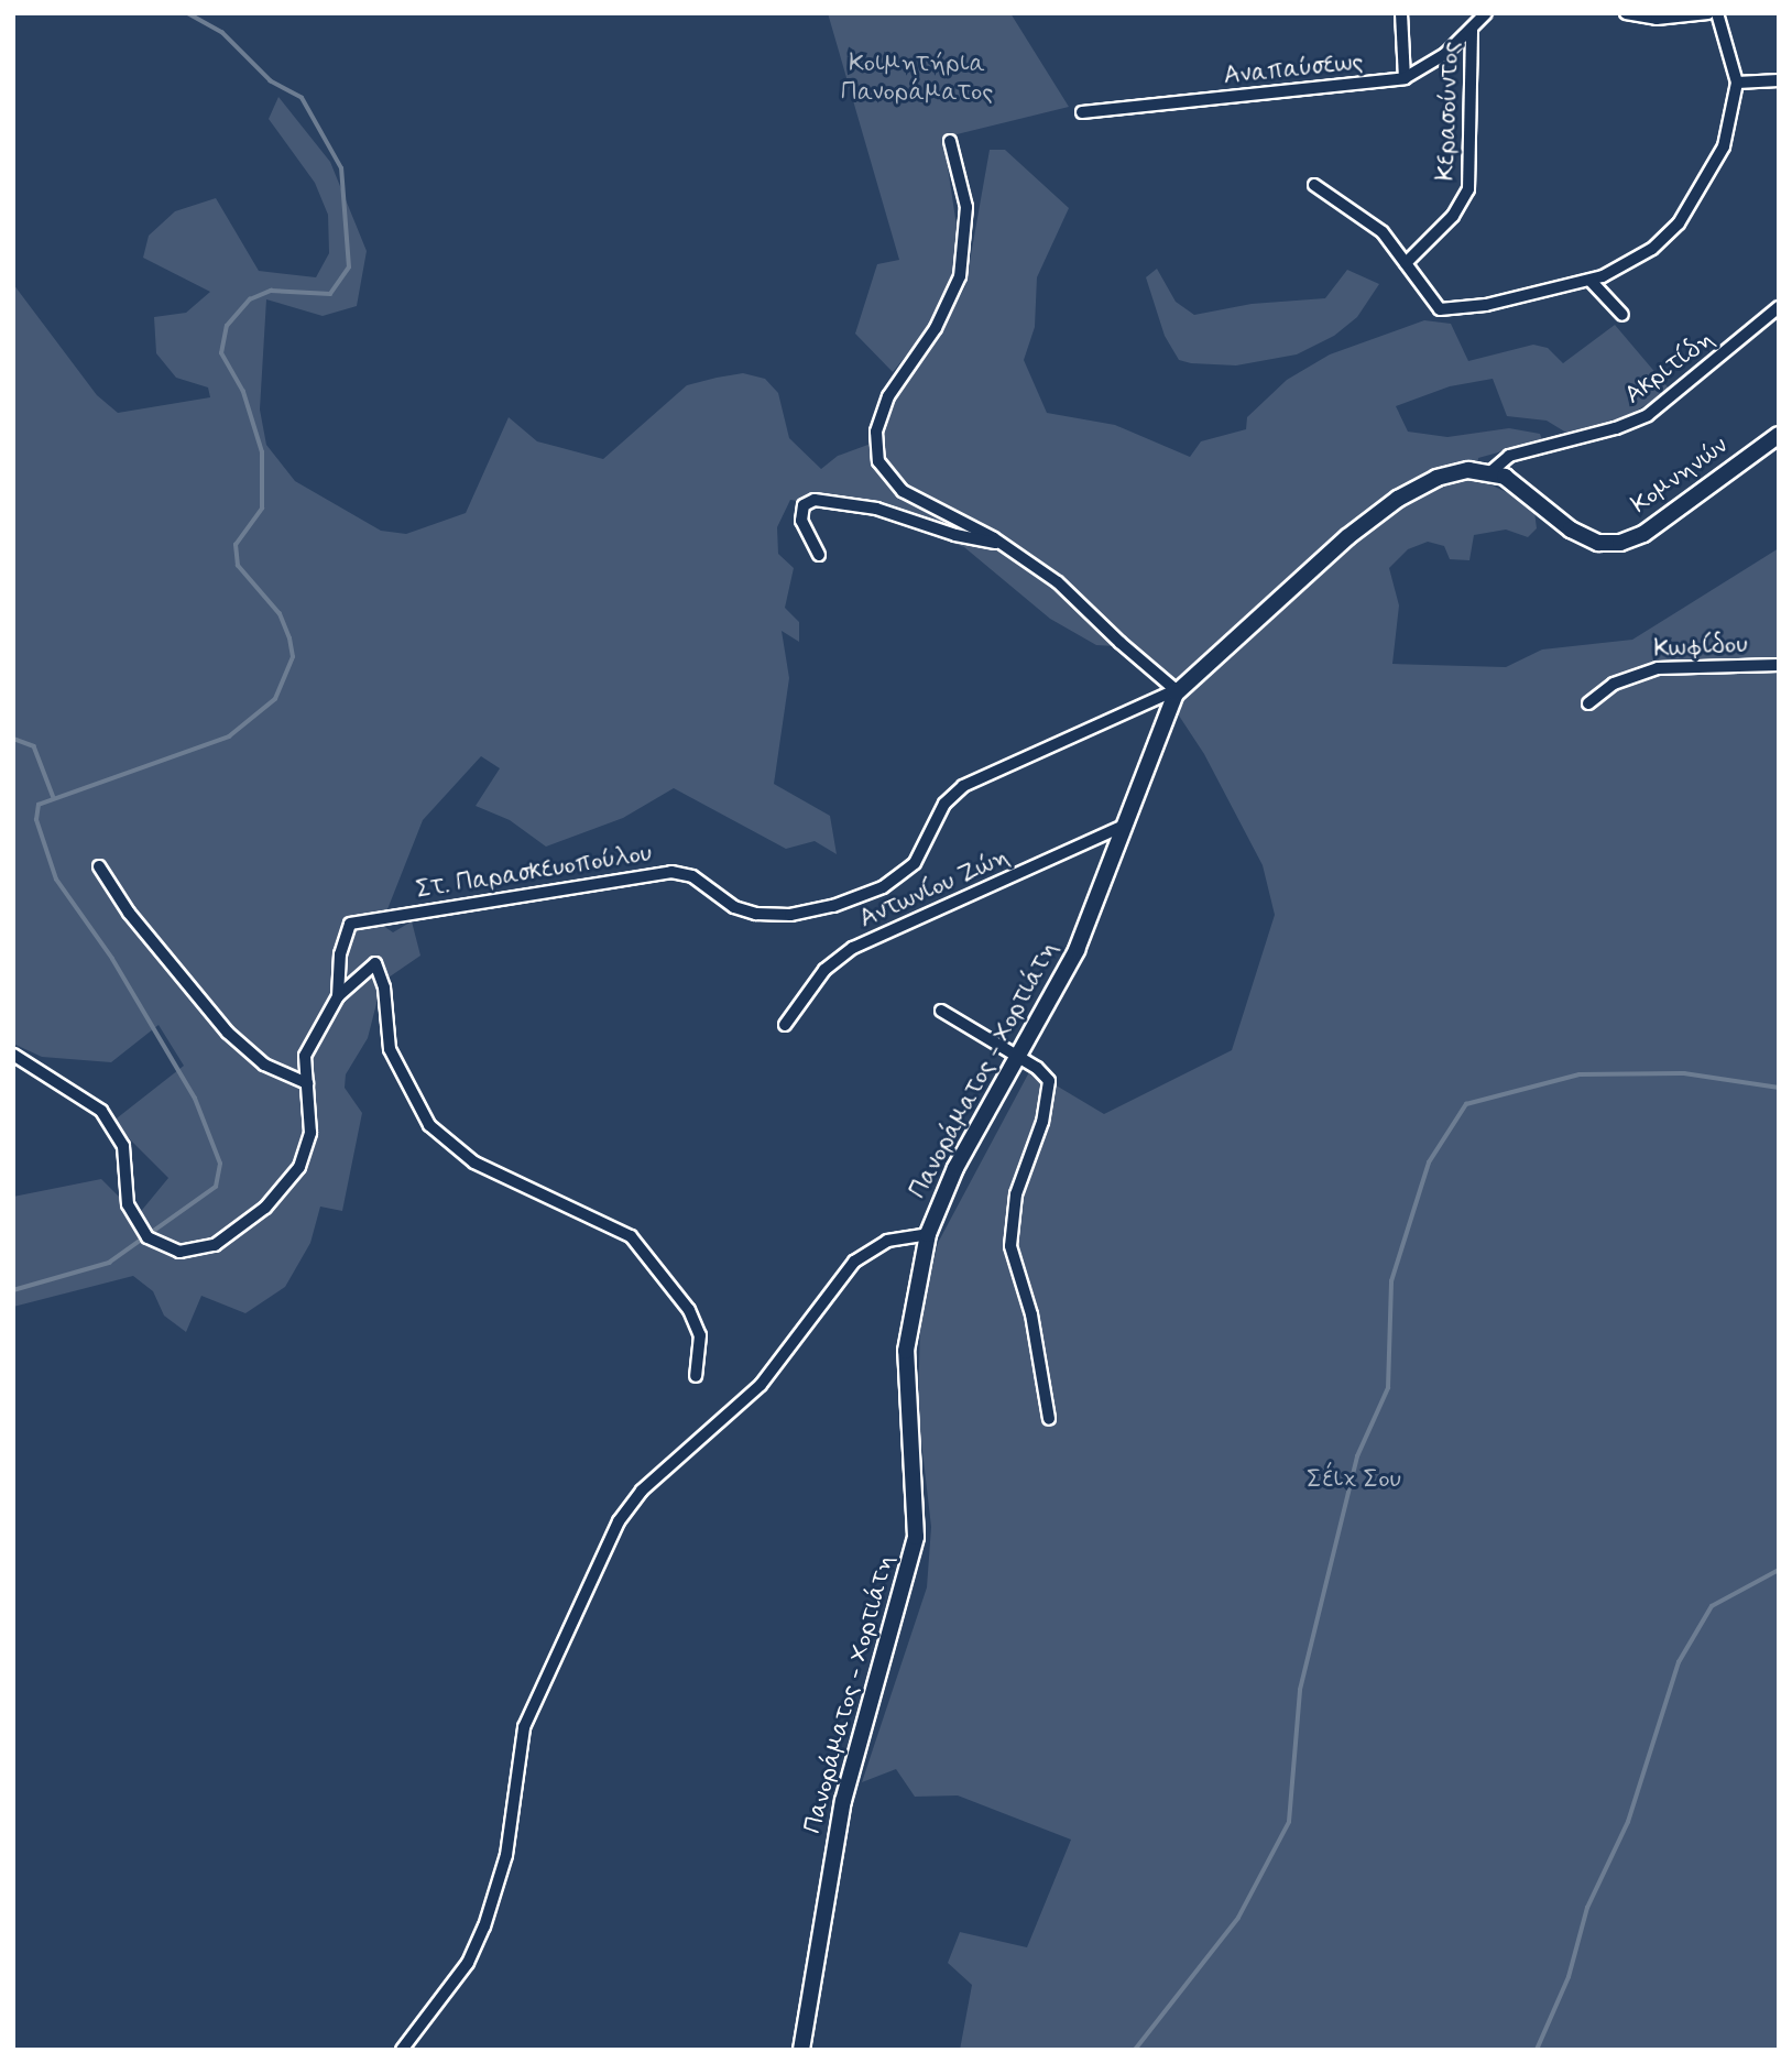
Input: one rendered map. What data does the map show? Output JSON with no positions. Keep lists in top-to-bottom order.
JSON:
{
  "streets": {
    "main road": ["Κομνηνών", "Πανοράματος - Χορτιάτη"],
    "street": [
      "Αναπαύσεως",
      "Κερασούντος",
      "Ακριτίδη",
      "Κωφίδου",
      "Στ. Παρασκευοπούλου",
      "Αντωνίου Ζώη"
    ]
  },
  "crossings": [
    ["Αναπαύσεως", "Κερασούντος"],
    ["Ακριτίδη", "Κομνηνών"],
    ["Ακριτίδη", "Πανοράματος - Χορτιάτη"],
    ["Κομνηνών", "Πανοράματος - Χορτιάτη"],
    ["Στ. Παρασκευοπούλου", "Πανοράματος - Χορτιάτη"],
    ["Αντωνίου Ζώη", "Πανοράματος - Χορτιάτη"]
  ],
  "parks": ["Κοιμητήρια Πανοράματος", "Σέιχ Σου"]
}
